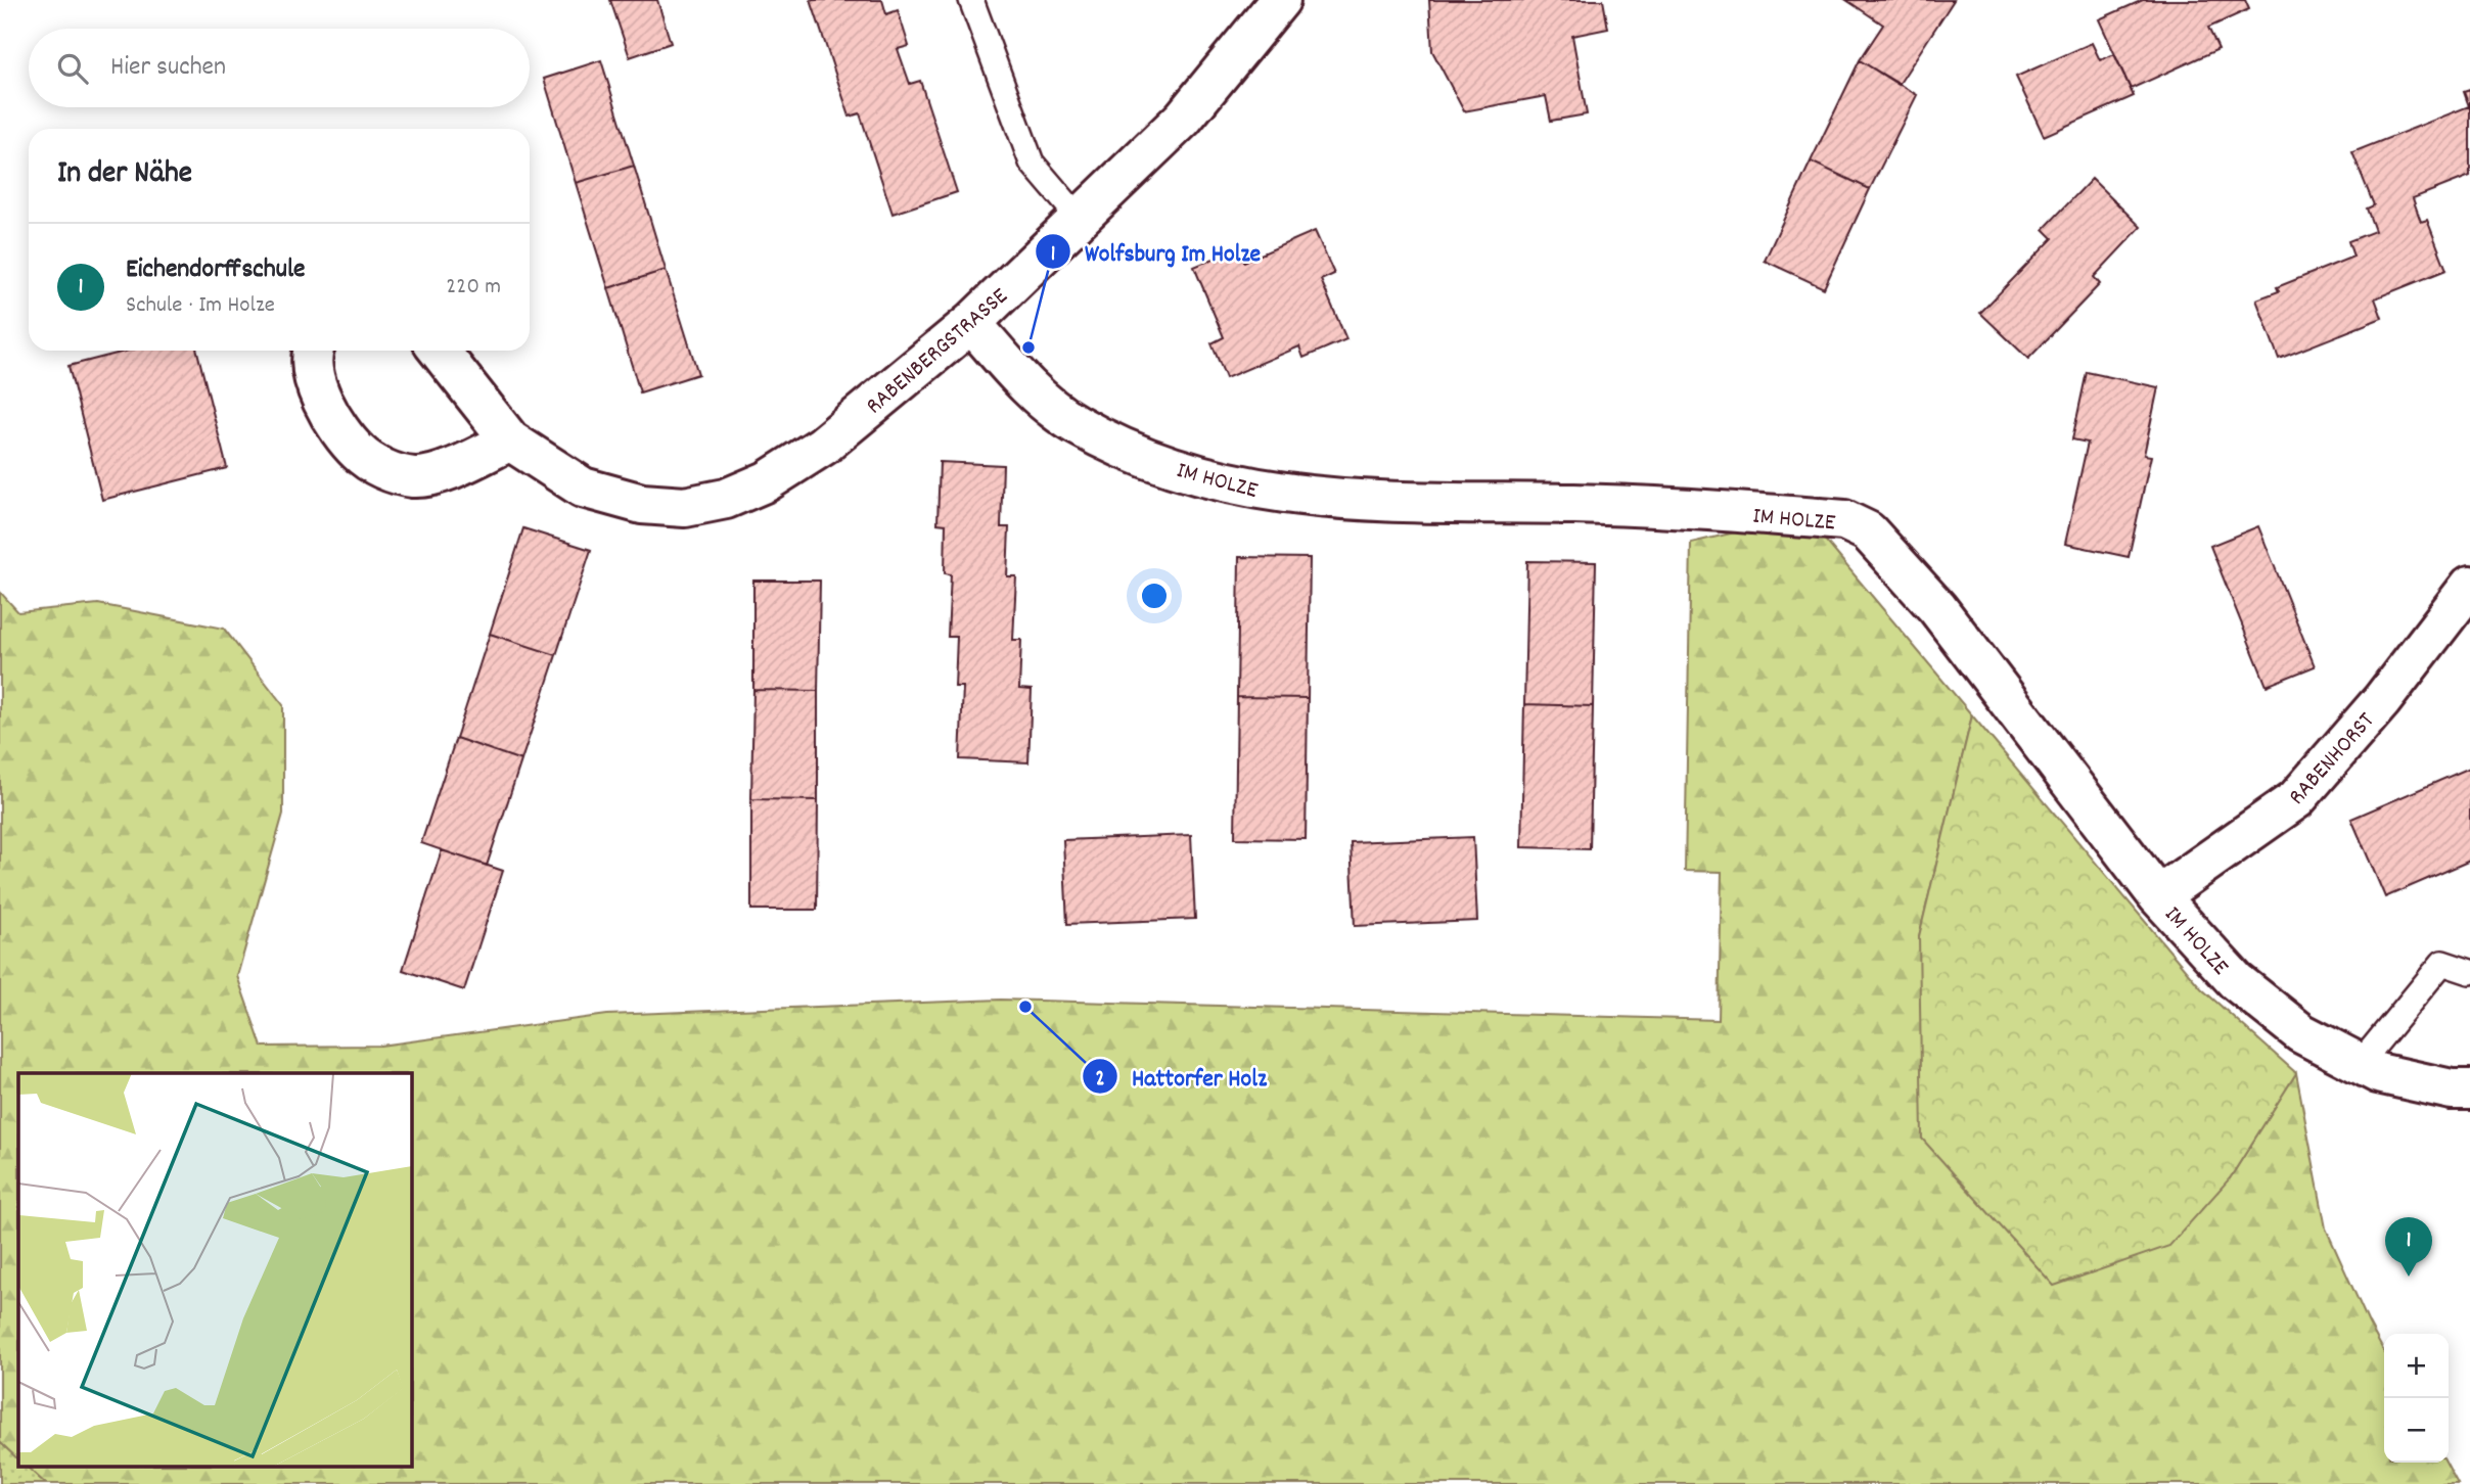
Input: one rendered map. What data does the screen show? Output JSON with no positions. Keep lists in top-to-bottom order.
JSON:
{
  "streets": {
    "street": ["RABENBERGSTRASSE", "IM HOLZE", "RABENHORST"]
  },
  "crossings": [
    ["RABENBERGSTRASSE", "IM HOLZE"],
    ["IM HOLZE", "RABENHORST"]
  ],
  "places": ["Wolfsburg Im Holze", "Hattorfer Holz"],
  "page": {
    "search": "Hier suchen",
    "heading": "In der Nähe",
    "list": [
      {
        "mark": "1",
        "name": "Eichendorffschule",
        "note": "Schule · Im Holze",
        "value": "220 m"
      }
    ],
    "pins": "1",
    "map_buttons": ["+", "−"]
  }
}
